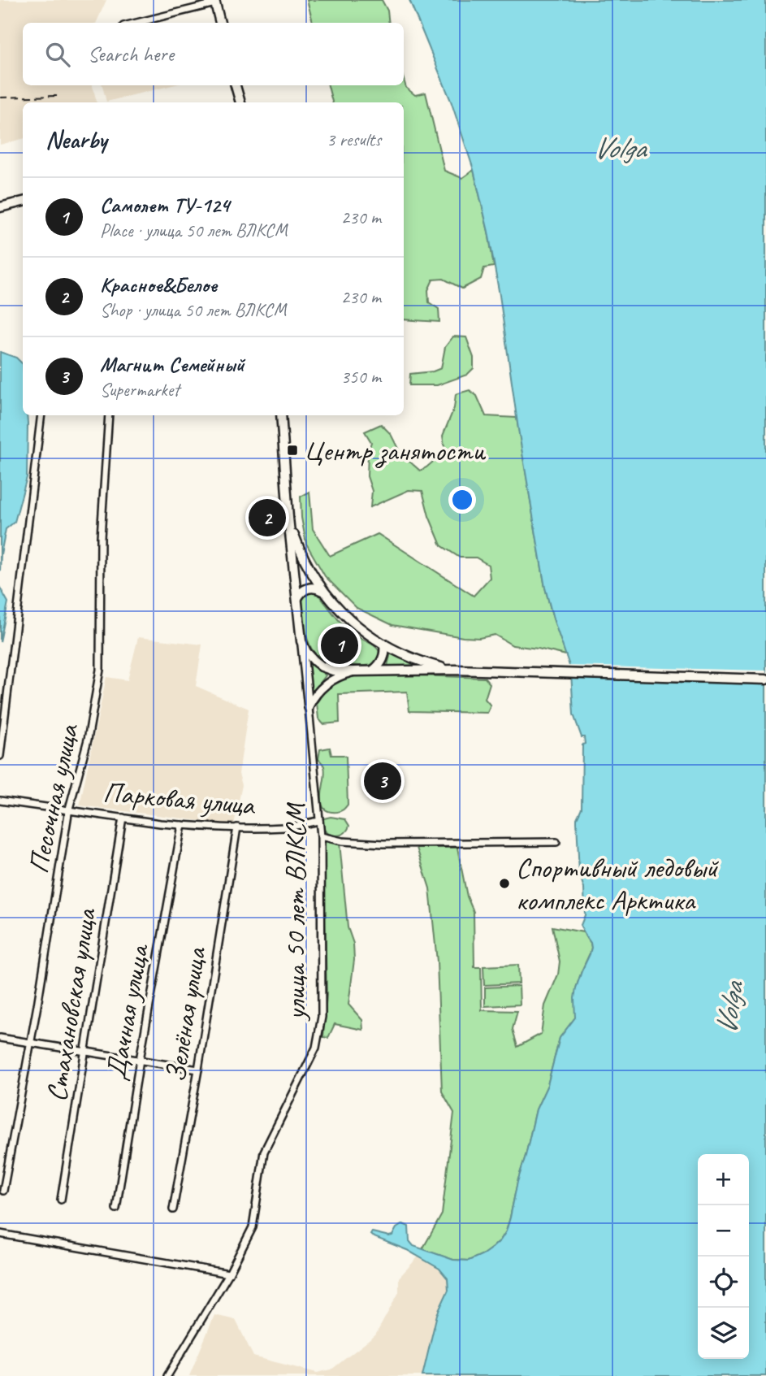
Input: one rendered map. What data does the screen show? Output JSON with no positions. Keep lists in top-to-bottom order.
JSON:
{
  "streets": {
    "main road": ["улица 50 лет ВЛКСМ"],
    "street": [
      "Парковая улица",
      "Песочная улица",
      "Стахановская улица",
      "Дачная улица",
      "Зелёная улица"
    ]
  },
  "crossings": [
    ["Парковая улица", "Песочная улица"],
    ["Парковая улица", "улица 50 лет ВЛКСМ"],
    ["Парковая улица", "Стахановская улица"],
    ["Парковая улица", "Дачная улица"],
    ["Парковая улица", "Зелёная улица"]
  ],
  "water": ["Volga"],
  "places": {
    "transit": ["Центр занятости"],
    "other": ["Спортивный ледовый комплекс Арктика"]
  },
  "page": {
    "search": "Search here",
    "heading": ["Nearby", "3 results"],
    "list": [
      {
        "mark": "1",
        "name": "Самолет ТУ-124",
        "note": "Place · улица 50 лет ВЛКСМ",
        "value": "230 m"
      },
      {
        "mark": "2",
        "name": "Красное&Белое",
        "note": "Shop · улица 50 лет ВЛКСМ",
        "value": "230 m"
      },
      {
        "mark": "3",
        "name": "Магнит Семейный",
        "note": "Supermarket",
        "value": "350 m"
      }
    ],
    "pins": ["2", "1", "3"],
    "map_buttons": ["+", "−"]
  }
}
